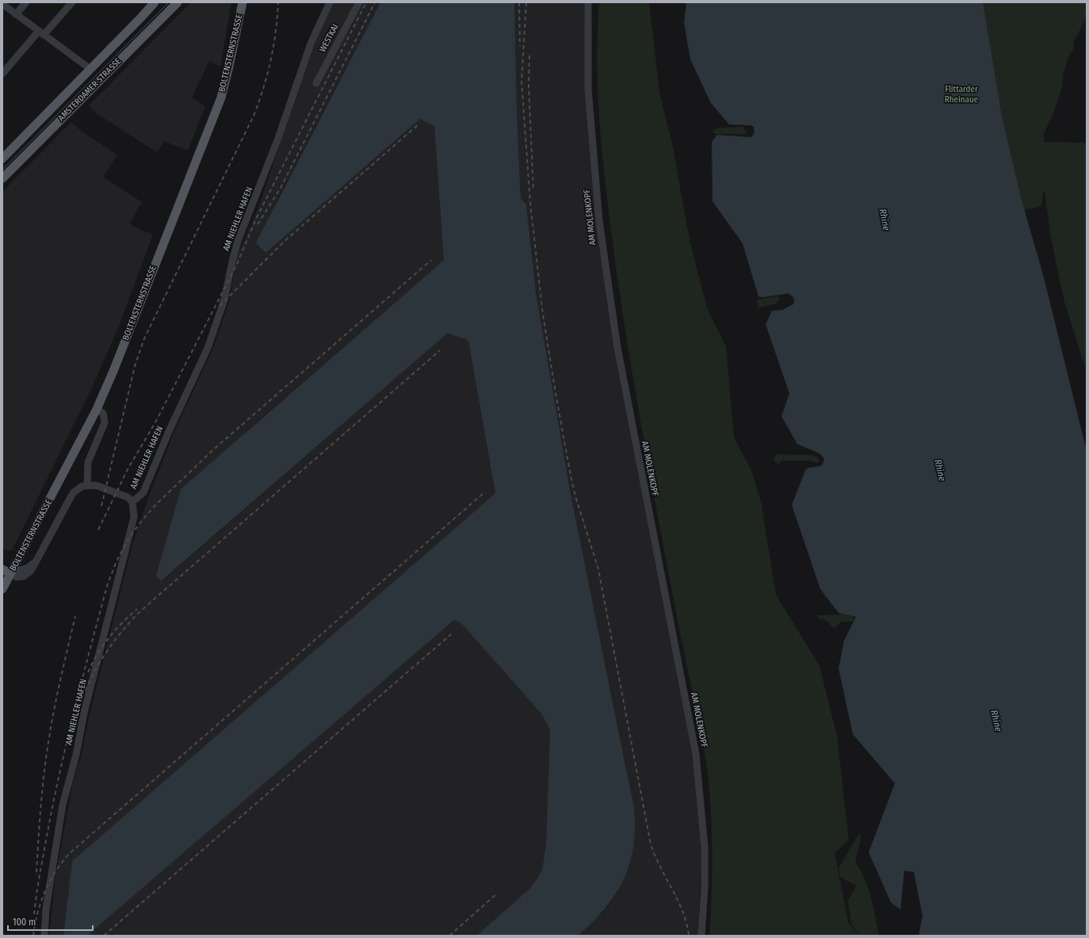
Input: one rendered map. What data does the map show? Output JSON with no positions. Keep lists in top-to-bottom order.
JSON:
{
  "streets": {
    "main road": ["BOLTENSTERNSTRASSE", "AMSTERDAMER STRASSE"],
    "street": ["WESTKAI", "AM MOLENKOPF", "AM NIEHLER HAFEN"]
  },
  "water": ["Rhine"],
  "parks": ["Flittarder Rheinaue"],
  "scale_bar": "100 m"
}
